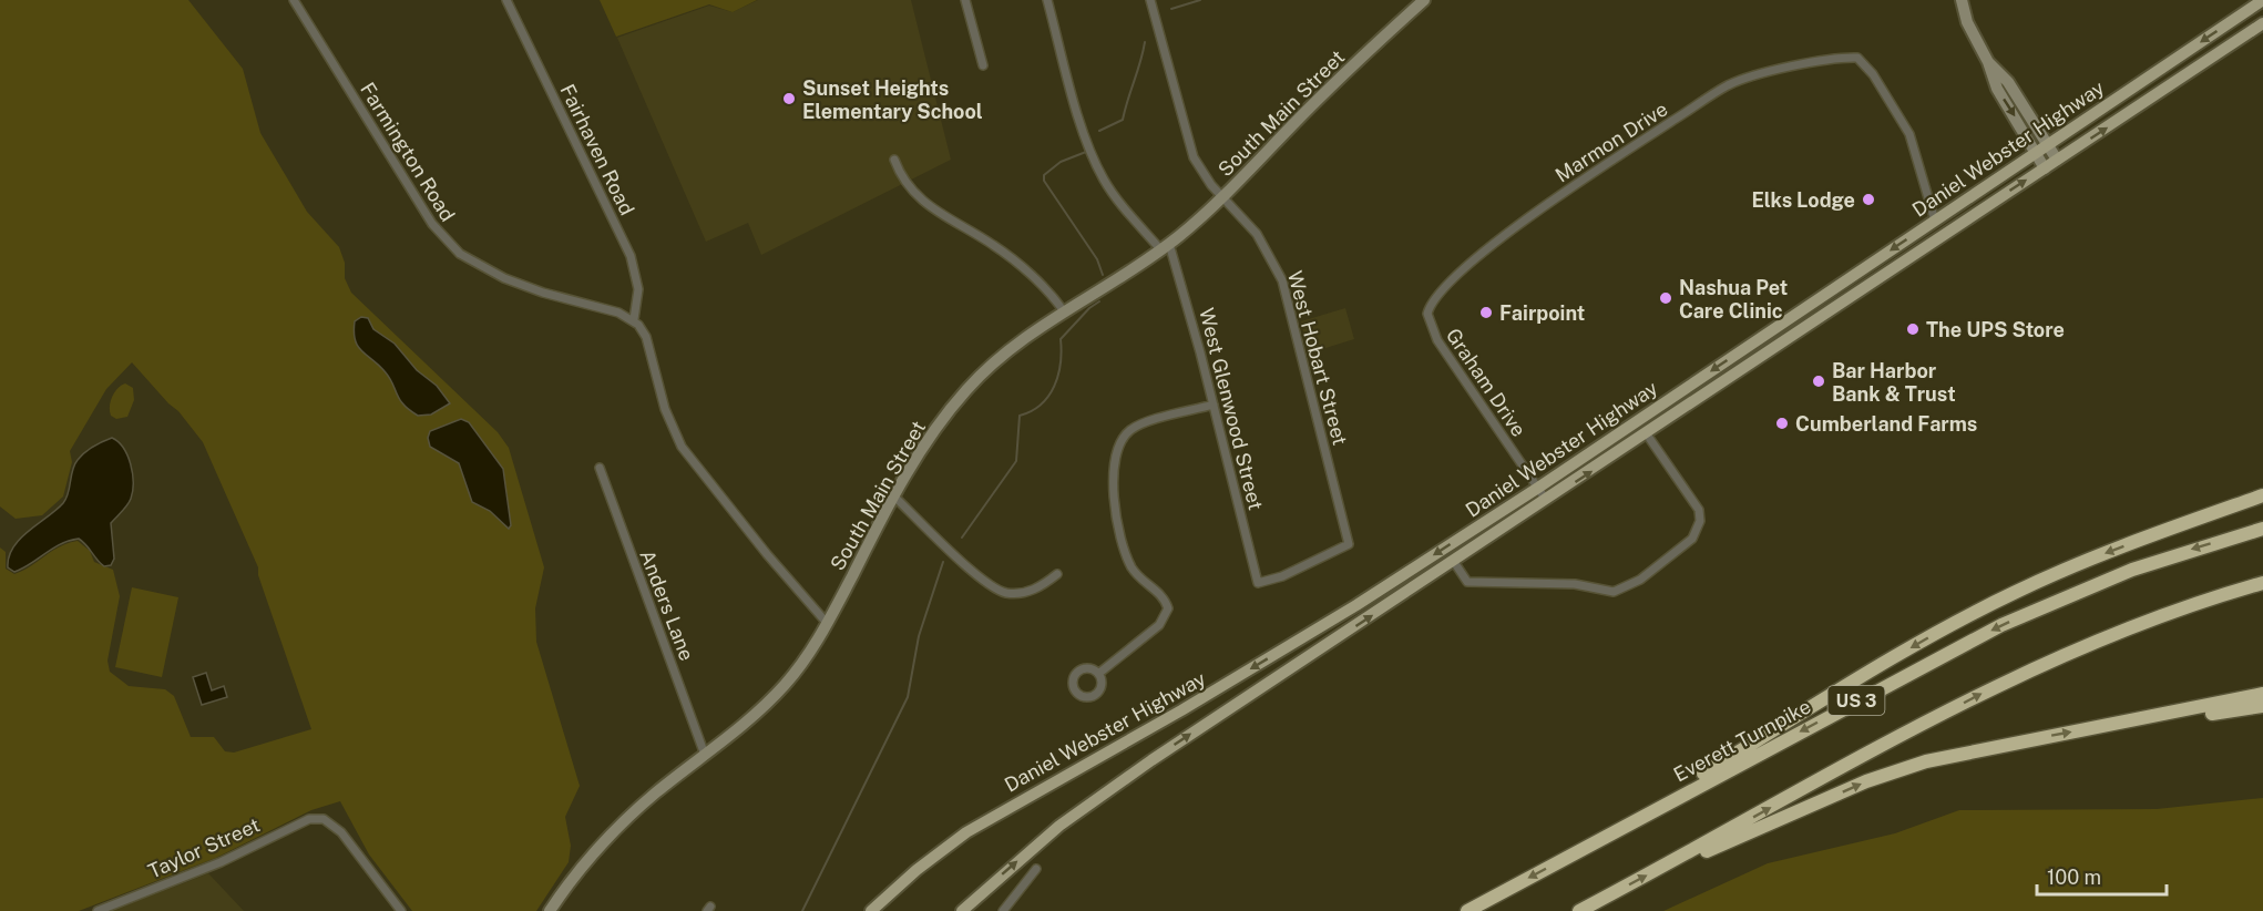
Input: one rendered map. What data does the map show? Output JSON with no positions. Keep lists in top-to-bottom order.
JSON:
{
  "streets": {
    "highway": ["US 3", "Everett Turnpike"],
    "main road": ["Daniel Webster Highway"],
    "street": [
      "South Main Street",
      "Marmon Drive",
      "Fairhaven Road",
      "Farmington Road",
      "West Hobart Street",
      "Graham Drive",
      "West Glenwood Street",
      "Anders Lane",
      "Taylor Street"
    ]
  },
  "crossings": [
    ["South Main Street", "West Hobart Street"],
    ["South Main Street", "West Glenwood Street"],
    ["South Main Street", "Anders Lane"],
    ["Marmon Drive", "Daniel Webster Highway"],
    ["Marmon Drive", "Graham Drive"],
    ["Daniel Webster Highway", "Graham Drive"],
    ["Fairhaven Road", "Farmington Road"],
    ["West Hobart Street", "West Glenwood Street"]
  ],
  "places": [
    "Sunset Heights Elementary School",
    "Elks Lodge",
    "Nashua Pet Care Clinic",
    "Fairpoint",
    "The UPS Store",
    "Bar Harbor Bank & Trust",
    "Cumberland Farms"
  ],
  "scale_bar": "100 m"
}
